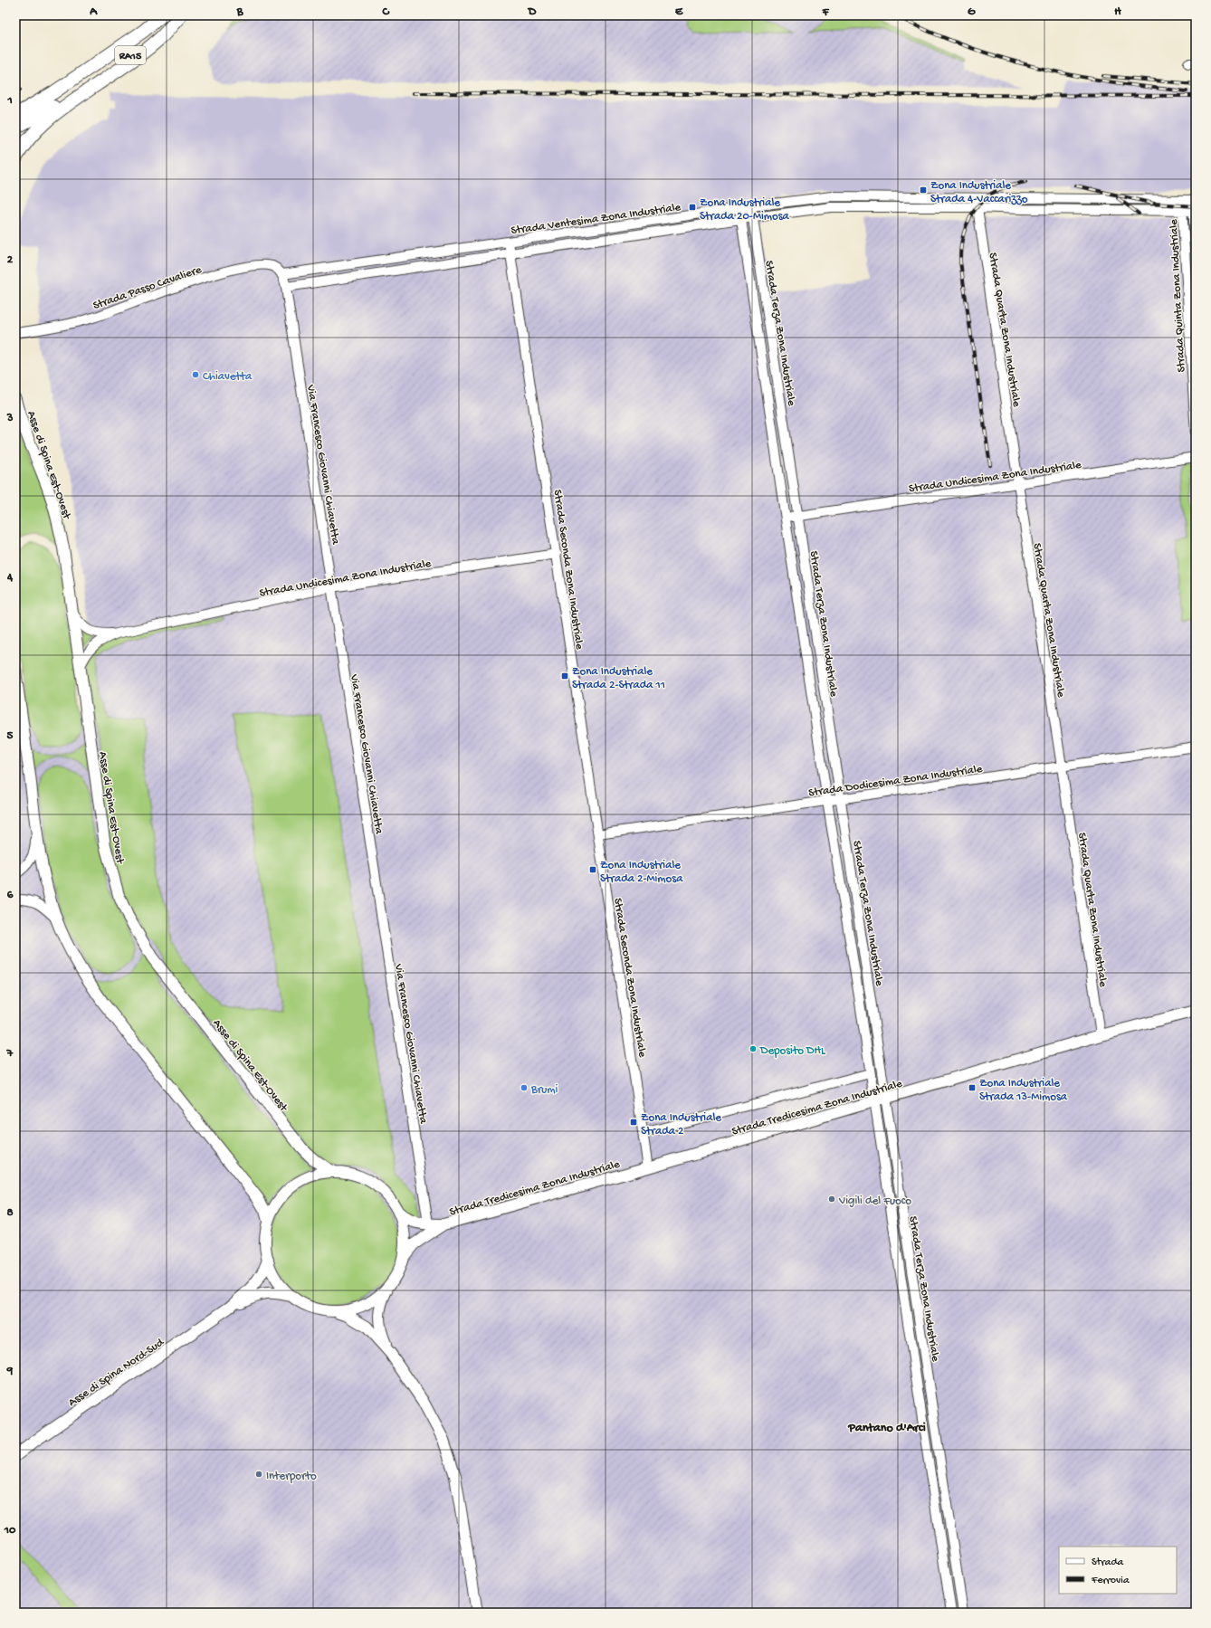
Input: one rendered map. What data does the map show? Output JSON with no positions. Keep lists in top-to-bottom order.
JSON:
{
  "streets": {
    "highway": ["RA15"],
    "main road": ["Asse di Spina Est-Ovest", "Strada Tredicesima Zona Industriale", "Asse di Spina Nord-Sud"],
    "street": [
      "Strada Ventesima Zona Industriale",
      "Strada Passo Cavaliere",
      "Strada Quinta Zona Industriale",
      "Strada Quarta Zona Industriale",
      "Strada Terza Zona Industriale",
      "Via Francesco Giovanni Chiavetta",
      "Strada Undicesima Zona Industriale",
      "Strada Seconda Zona Industriale",
      "Strada Dodicesima Zona Industriale"
    ]
  },
  "crossings": [
    ["Strada Ventesima Zona Industriale", "Strada Passo Cavaliere"],
    ["Strada Ventesima Zona Industriale", "Strada Quinta Zona Industriale"],
    ["Strada Ventesima Zona Industriale", "Strada Quarta Zona Industriale"],
    ["Strada Ventesima Zona Industriale", "Strada Terza Zona Industriale"],
    ["Strada Ventesima Zona Industriale", "Via Francesco Giovanni Chiavetta"],
    ["Strada Ventesima Zona Industriale", "Strada Seconda Zona Industriale"],
    ["Strada Passo Cavaliere", "Via Francesco Giovanni Chiavetta"],
    ["Strada Quarta Zona Industriale", "Strada Undicesima Zona Industriale"],
    ["Strada Quarta Zona Industriale", "Strada Dodicesima Zona Industriale"],
    ["Strada Quarta Zona Industriale", "Strada Tredicesima Zona Industriale"],
    ["Strada Terza Zona Industriale", "Strada Undicesima Zona Industriale"],
    ["Strada Terza Zona Industriale", "Strada Dodicesima Zona Industriale"],
    ["Strada Terza Zona Industriale", "Strada Tredicesima Zona Industriale"],
    ["Via Francesco Giovanni Chiavetta", "Strada Undicesima Zona Industriale"],
    ["Strada Undicesima Zona Industriale", "Strada Seconda Zona Industriale"],
    ["Strada Seconda Zona Industriale", "Strada Dodicesima Zona Industriale"],
    ["Strada Seconda Zona Industriale", "Strada Tredicesima Zona Industriale"]
  ],
  "districts": ["Pantano d'Arci"],
  "places": {
    "transit": [
      "Zona Industriale Strada 4-Vaccarizzo",
      "Zona Industriale Strada 20-Mimosa",
      "Zona Industriale Strada 2-Strada 11",
      "Zona Industriale Strada 2-Mimosa",
      "Zona Industriale Strada 13-Mimosa",
      "Zona Industriale Strada 2"
    ],
    "other": [
      "Chiavetta",
      "Deposito DHL",
      "Brumi",
      "Vigili del Fuoco",
      "Interporto"
    ]
  },
  "legend": ["Strada", "Ferrovia"],
  "grid": {
    "columns": [
      "A",
      "B",
      "C",
      "D",
      "E",
      "F",
      "G",
      "H"
    ],
    "rows": [
      "1",
      "2",
      "3",
      "4",
      "5",
      "6",
      "7",
      "8",
      "9",
      "10"
    ]
  }
}
